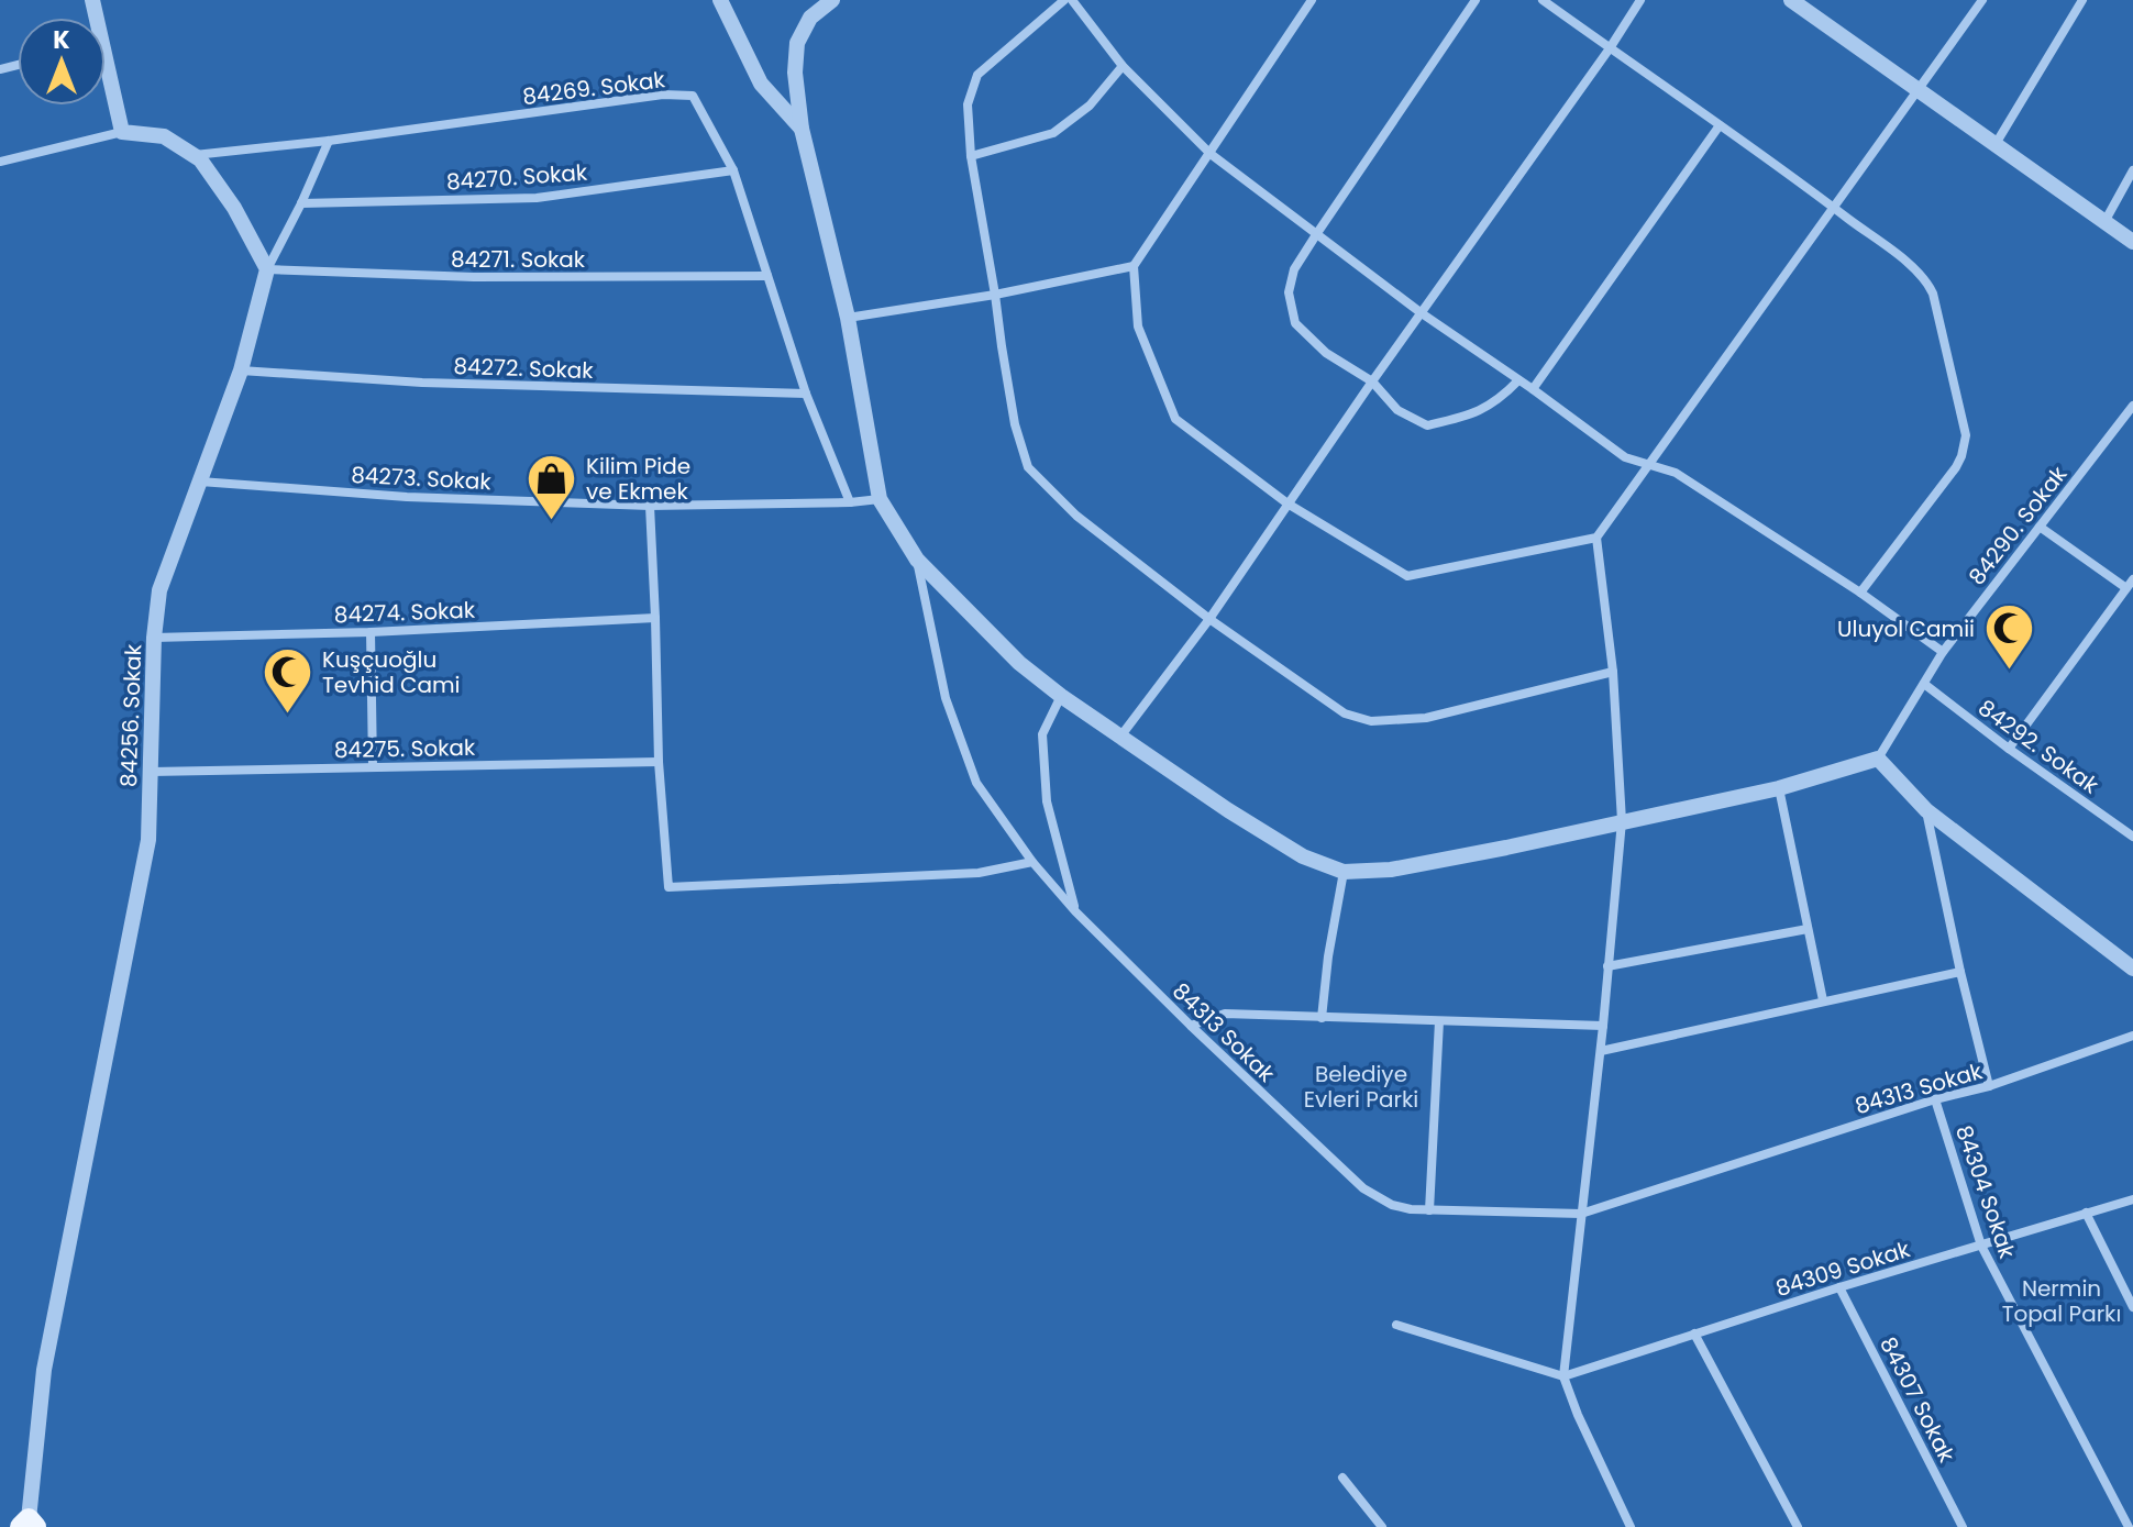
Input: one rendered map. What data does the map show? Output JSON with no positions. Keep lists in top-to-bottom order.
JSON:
{
  "streets": {
    "street": [
      "84269. Sokak",
      "84270. Sokak",
      "84271. Sokak",
      "84272. Sokak",
      "84273. Sokak",
      "84290. Sokak",
      "84274. Sokak",
      "84256. Sokak",
      "84292. Sokak",
      "84275. Sokak",
      "84313 Sokak",
      "84304 Sokak",
      "84309 Sokak",
      "84307 Sokak"
    ]
  },
  "crossings": [
    ["84269. Sokak", "84270. Sokak"],
    ["84269. Sokak", "84271. Sokak"],
    ["84269. Sokak", "84272. Sokak"],
    ["84269. Sokak", "84273. Sokak"],
    ["84271. Sokak", "84256. Sokak"],
    ["84272. Sokak", "84256. Sokak"],
    ["84273. Sokak", "84256. Sokak"],
    ["84290. Sokak", "84292. Sokak"],
    ["84274. Sokak", "84256. Sokak"],
    ["84256. Sokak", "84275. Sokak"],
    ["84313 Sokak", "84304 Sokak"],
    ["84304 Sokak", "84309 Sokak"],
    ["84309 Sokak", "84307 Sokak"]
  ],
  "parks": ["Belediye Evleri Parki", "Nermin Topal Parkı"],
  "places": {
    "shop": ["Kilim Pide ve Ekmek"],
    "mosque": ["Uluyol Camii", "Kuşçuoğlu Tevhid Cami"]
  },
  "north": "top"
}
